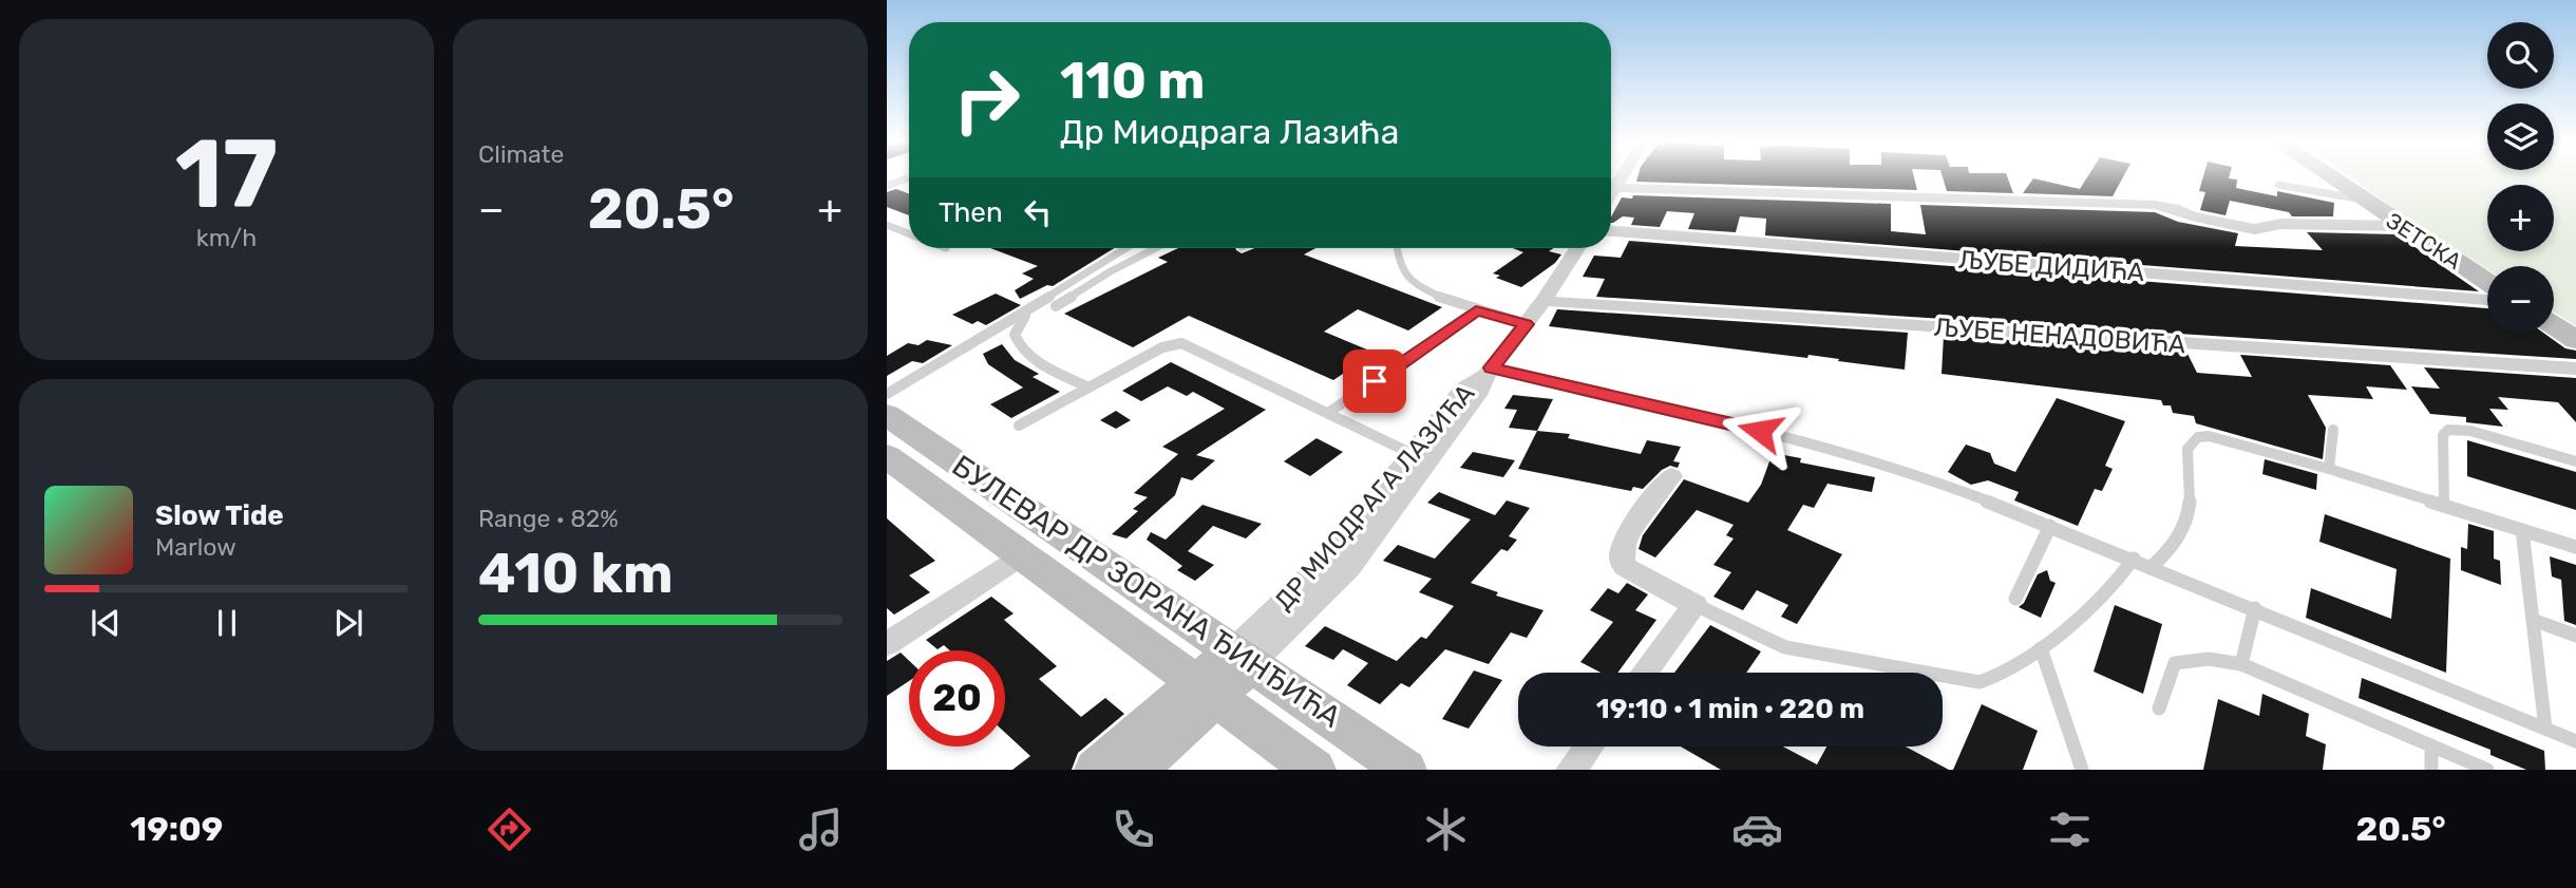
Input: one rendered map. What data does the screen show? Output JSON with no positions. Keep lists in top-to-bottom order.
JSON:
{
  "streets": {
    "main road": ["ЗЕТСКА", "БУЛЕВАР ДР ЗОРАНА ЂИНЂИЋА"],
    "street": ["ЉУБЕ ДИДИЋА", "ЉУБЕ НЕНАДОВИЋА", "ДР МИОДРАГА ЛАЗИЋА"]
  },
  "crossings": [
    ["ЉУБЕ НЕНАДОВИЋА", "ДР МИОДРАГА ЛАЗИЋА"],
    ["ДР МИОДРАГА ЛАЗИЋА", "БУЛЕВАР ДР ЗОРАНА ЂИНЂИЋА"]
  ],
  "page": {
    "tile": [
      ["17", "km/h"],
      "Climate",
      ["Range · 82%", "410 km"]
    ],
    "map_buttons": ["+", "−"],
    "turn": ["110 m", "Др Миодрага Лазића"],
    "then": "Then",
    "heat": ["−", "20.5°", "+"],
    "song": ["Slow Tide", "Marlow"],
    "limit": "20",
    "trip": "19:10 · 1 min · 220 m",
    "tabs": ["19:09", "20.5°"]
  }
}
